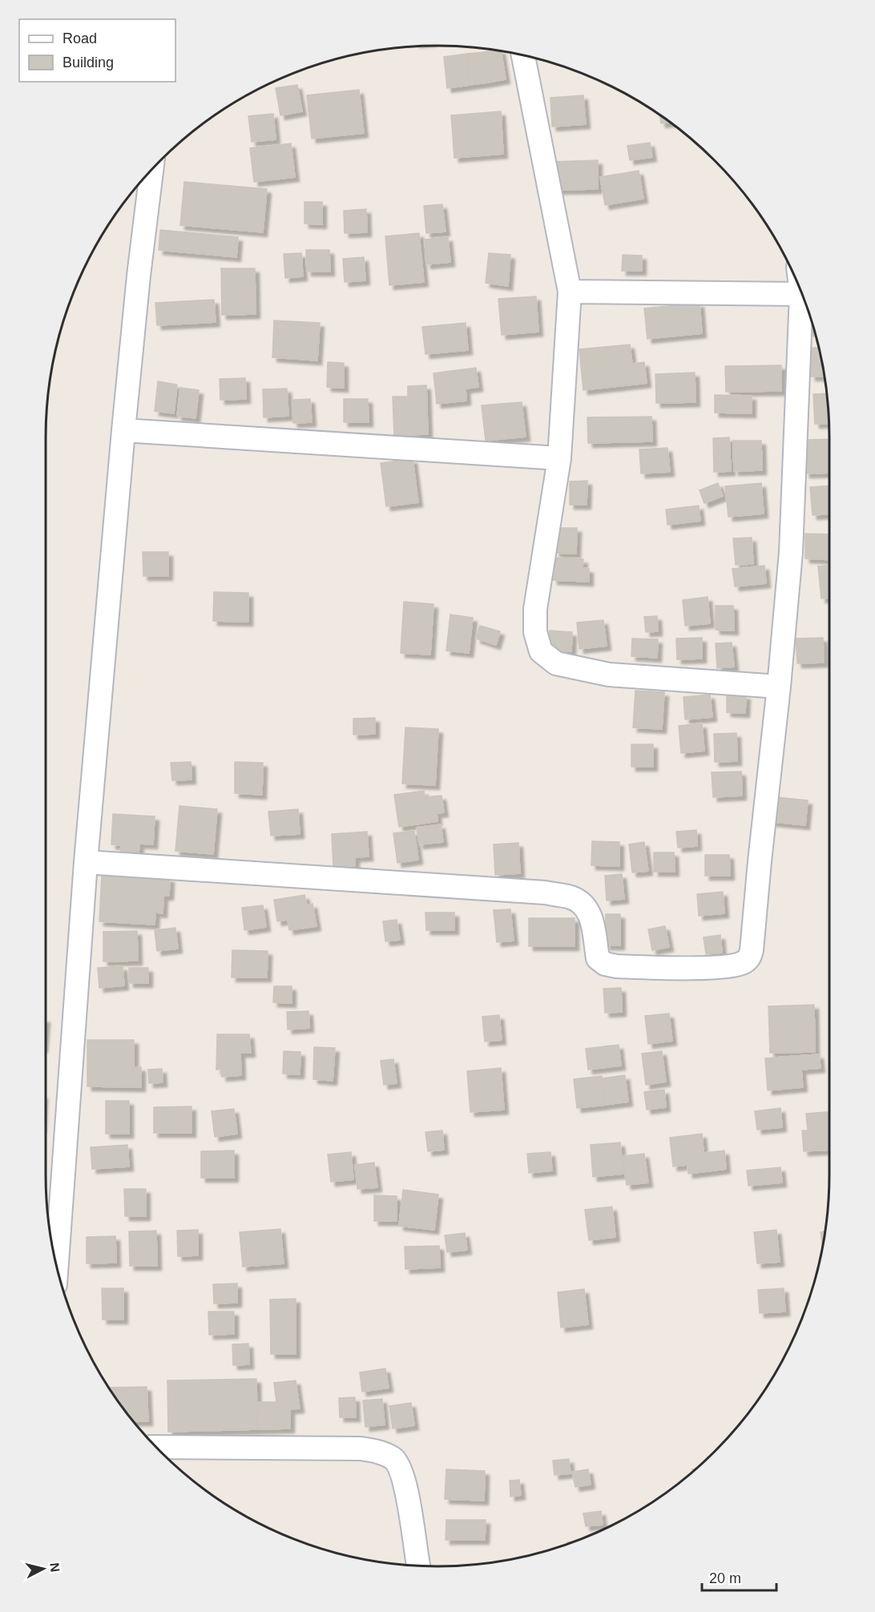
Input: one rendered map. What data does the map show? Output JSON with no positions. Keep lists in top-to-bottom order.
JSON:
{
  "legend": ["Road", "Building"],
  "scale_bar": "20 m",
  "north": "right"
}
